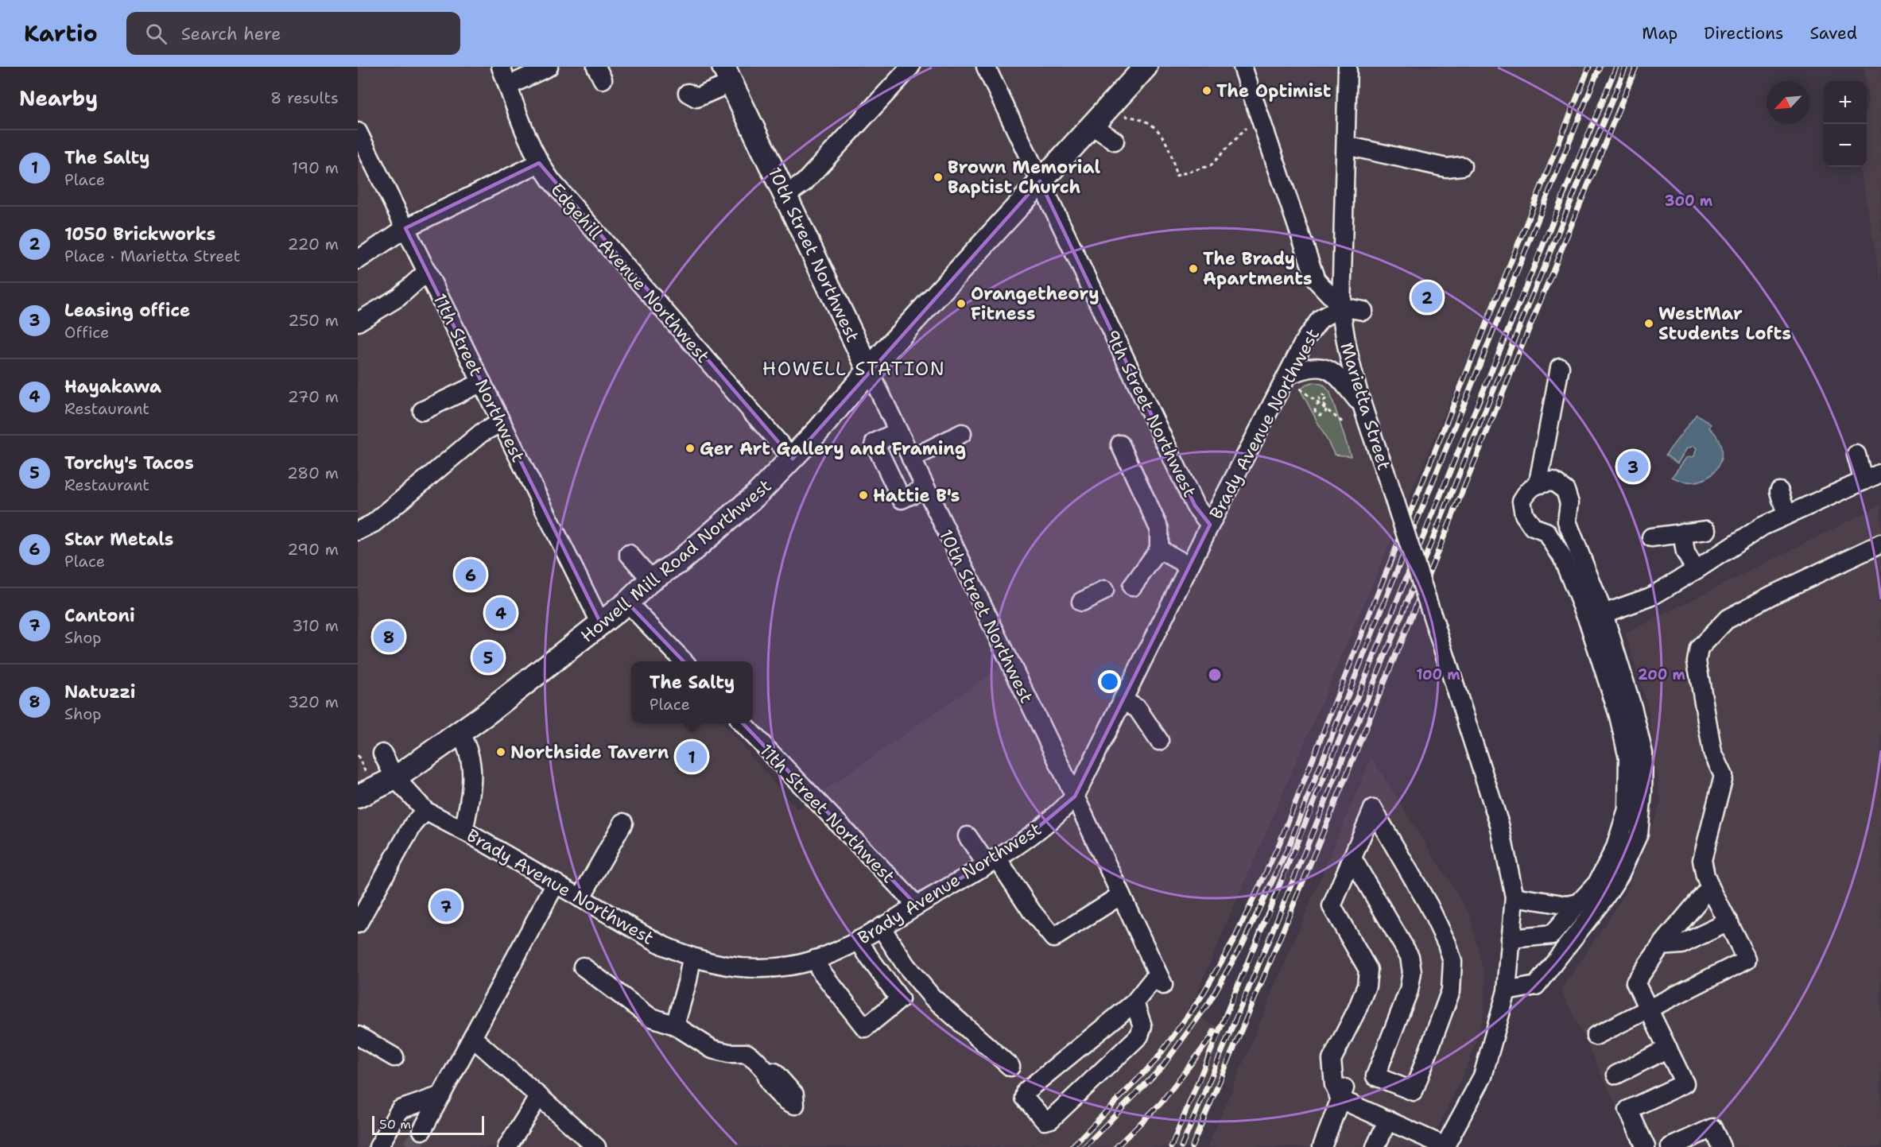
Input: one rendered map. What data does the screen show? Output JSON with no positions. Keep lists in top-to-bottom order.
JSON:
{
  "streets": {
    "main road": ["10th Street Northwest", "Howell Mill Road Northwest"],
    "street": [
      "Edgehill Avenue Northwest",
      "11th Street Northwest",
      "Marietta Street",
      "9th Street Northwest",
      "Brady Avenue Northwest"
    ]
  },
  "crossings": [
    ["10th Street Northwest", "Brady Avenue Northwest"],
    ["10th Street Northwest", "Howell Mill Road Northwest"],
    ["Edgehill Avenue Northwest", "Howell Mill Road Northwest"],
    ["11th Street Northwest", "Brady Avenue Northwest"],
    ["11th Street Northwest", "Howell Mill Road Northwest"],
    ["Marietta Street", "Brady Avenue Northwest"],
    ["9th Street Northwest", "Brady Avenue Northwest"],
    ["9th Street Northwest", "Howell Mill Road Northwest"],
    ["Brady Avenue Northwest", "Howell Mill Road Northwest"]
  ],
  "districts": ["HOWELL STATION"],
  "places": [
    "The Optimist",
    "Brown Memorial Baptist Church",
    "The Brady Apartments",
    "Orangetheory Fitness",
    "WestMar Students Lofts",
    "Ger Art Gallery and Framing",
    "Hattie B's",
    "Northside Tavern"
  ],
  "scale_bar": "50 m",
  "north": "bottom left",
  "page": {
    "header": "Kartio",
    "search": "Search here",
    "nav": ["Map", "Directions", "Saved"],
    "heading": ["Nearby", "8 results"],
    "map_buttons": ["+", "−"],
    "list": [
      {
        "mark": "1",
        "name": "The Salty",
        "note": "Place",
        "value": "190 m"
      },
      {
        "mark": "2",
        "name": "1050 Brickworks",
        "note": "Place · Marietta Street",
        "value": "220 m"
      },
      {
        "mark": "3",
        "name": "Leasing office",
        "note": "Office",
        "value": "250 m"
      },
      {
        "mark": "4",
        "name": "Hayakawa",
        "note": "Restaurant",
        "value": "270 m"
      },
      {
        "mark": "5",
        "name": "Torchy's Tacos",
        "note": "Restaurant",
        "value": "280 m"
      },
      {
        "mark": "6",
        "name": "Star Metals",
        "note": "Place",
        "value": "290 m"
      },
      {
        "mark": "7",
        "name": "Cantoni",
        "note": "Shop",
        "value": "310 m"
      },
      {
        "mark": "8",
        "name": "Natuzzi",
        "note": "Shop",
        "value": "320 m"
      }
    ],
    "pins": [
      "2",
      "3",
      "6",
      "4",
      "8",
      "5",
      "1",
      "7"
    ],
    "popup": ["The Salty", "Place"],
    "scale": "50 m"
  },
  "rings": ["300 m", "100 m", "200 m"]
}
